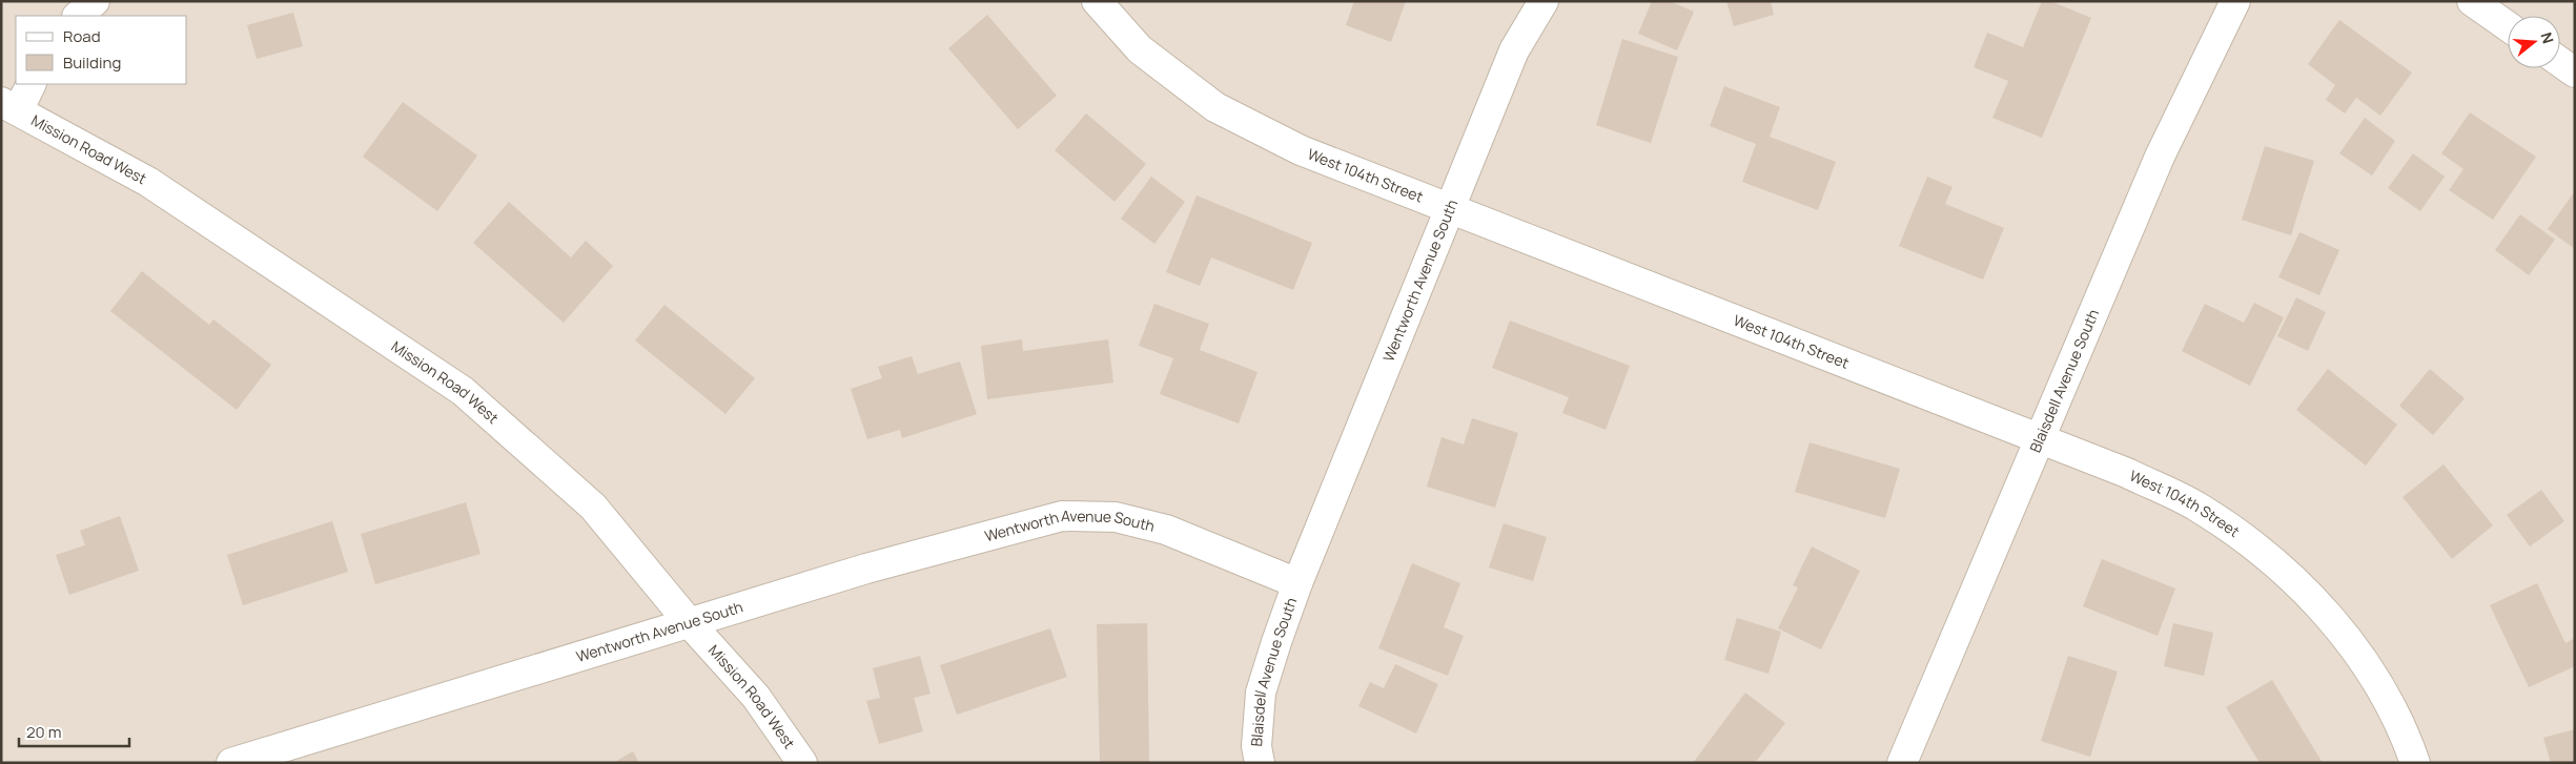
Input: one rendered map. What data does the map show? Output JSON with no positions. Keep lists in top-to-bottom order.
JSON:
{
  "streets": {
    "street": [
      "Mission Road West",
      "West 104th Street",
      "Wentworth Avenue South",
      "Blaisdell Avenue South"
    ]
  },
  "crossings": [
    ["Mission Road West", "Wentworth Avenue South"],
    ["West 104th Street", "Wentworth Avenue South"],
    ["West 104th Street", "Blaisdell Avenue South"],
    ["Wentworth Avenue South", "Blaisdell Avenue South"]
  ],
  "legend": ["Road", "Building"],
  "scale_bar": "20 m",
  "north": "right"
}
